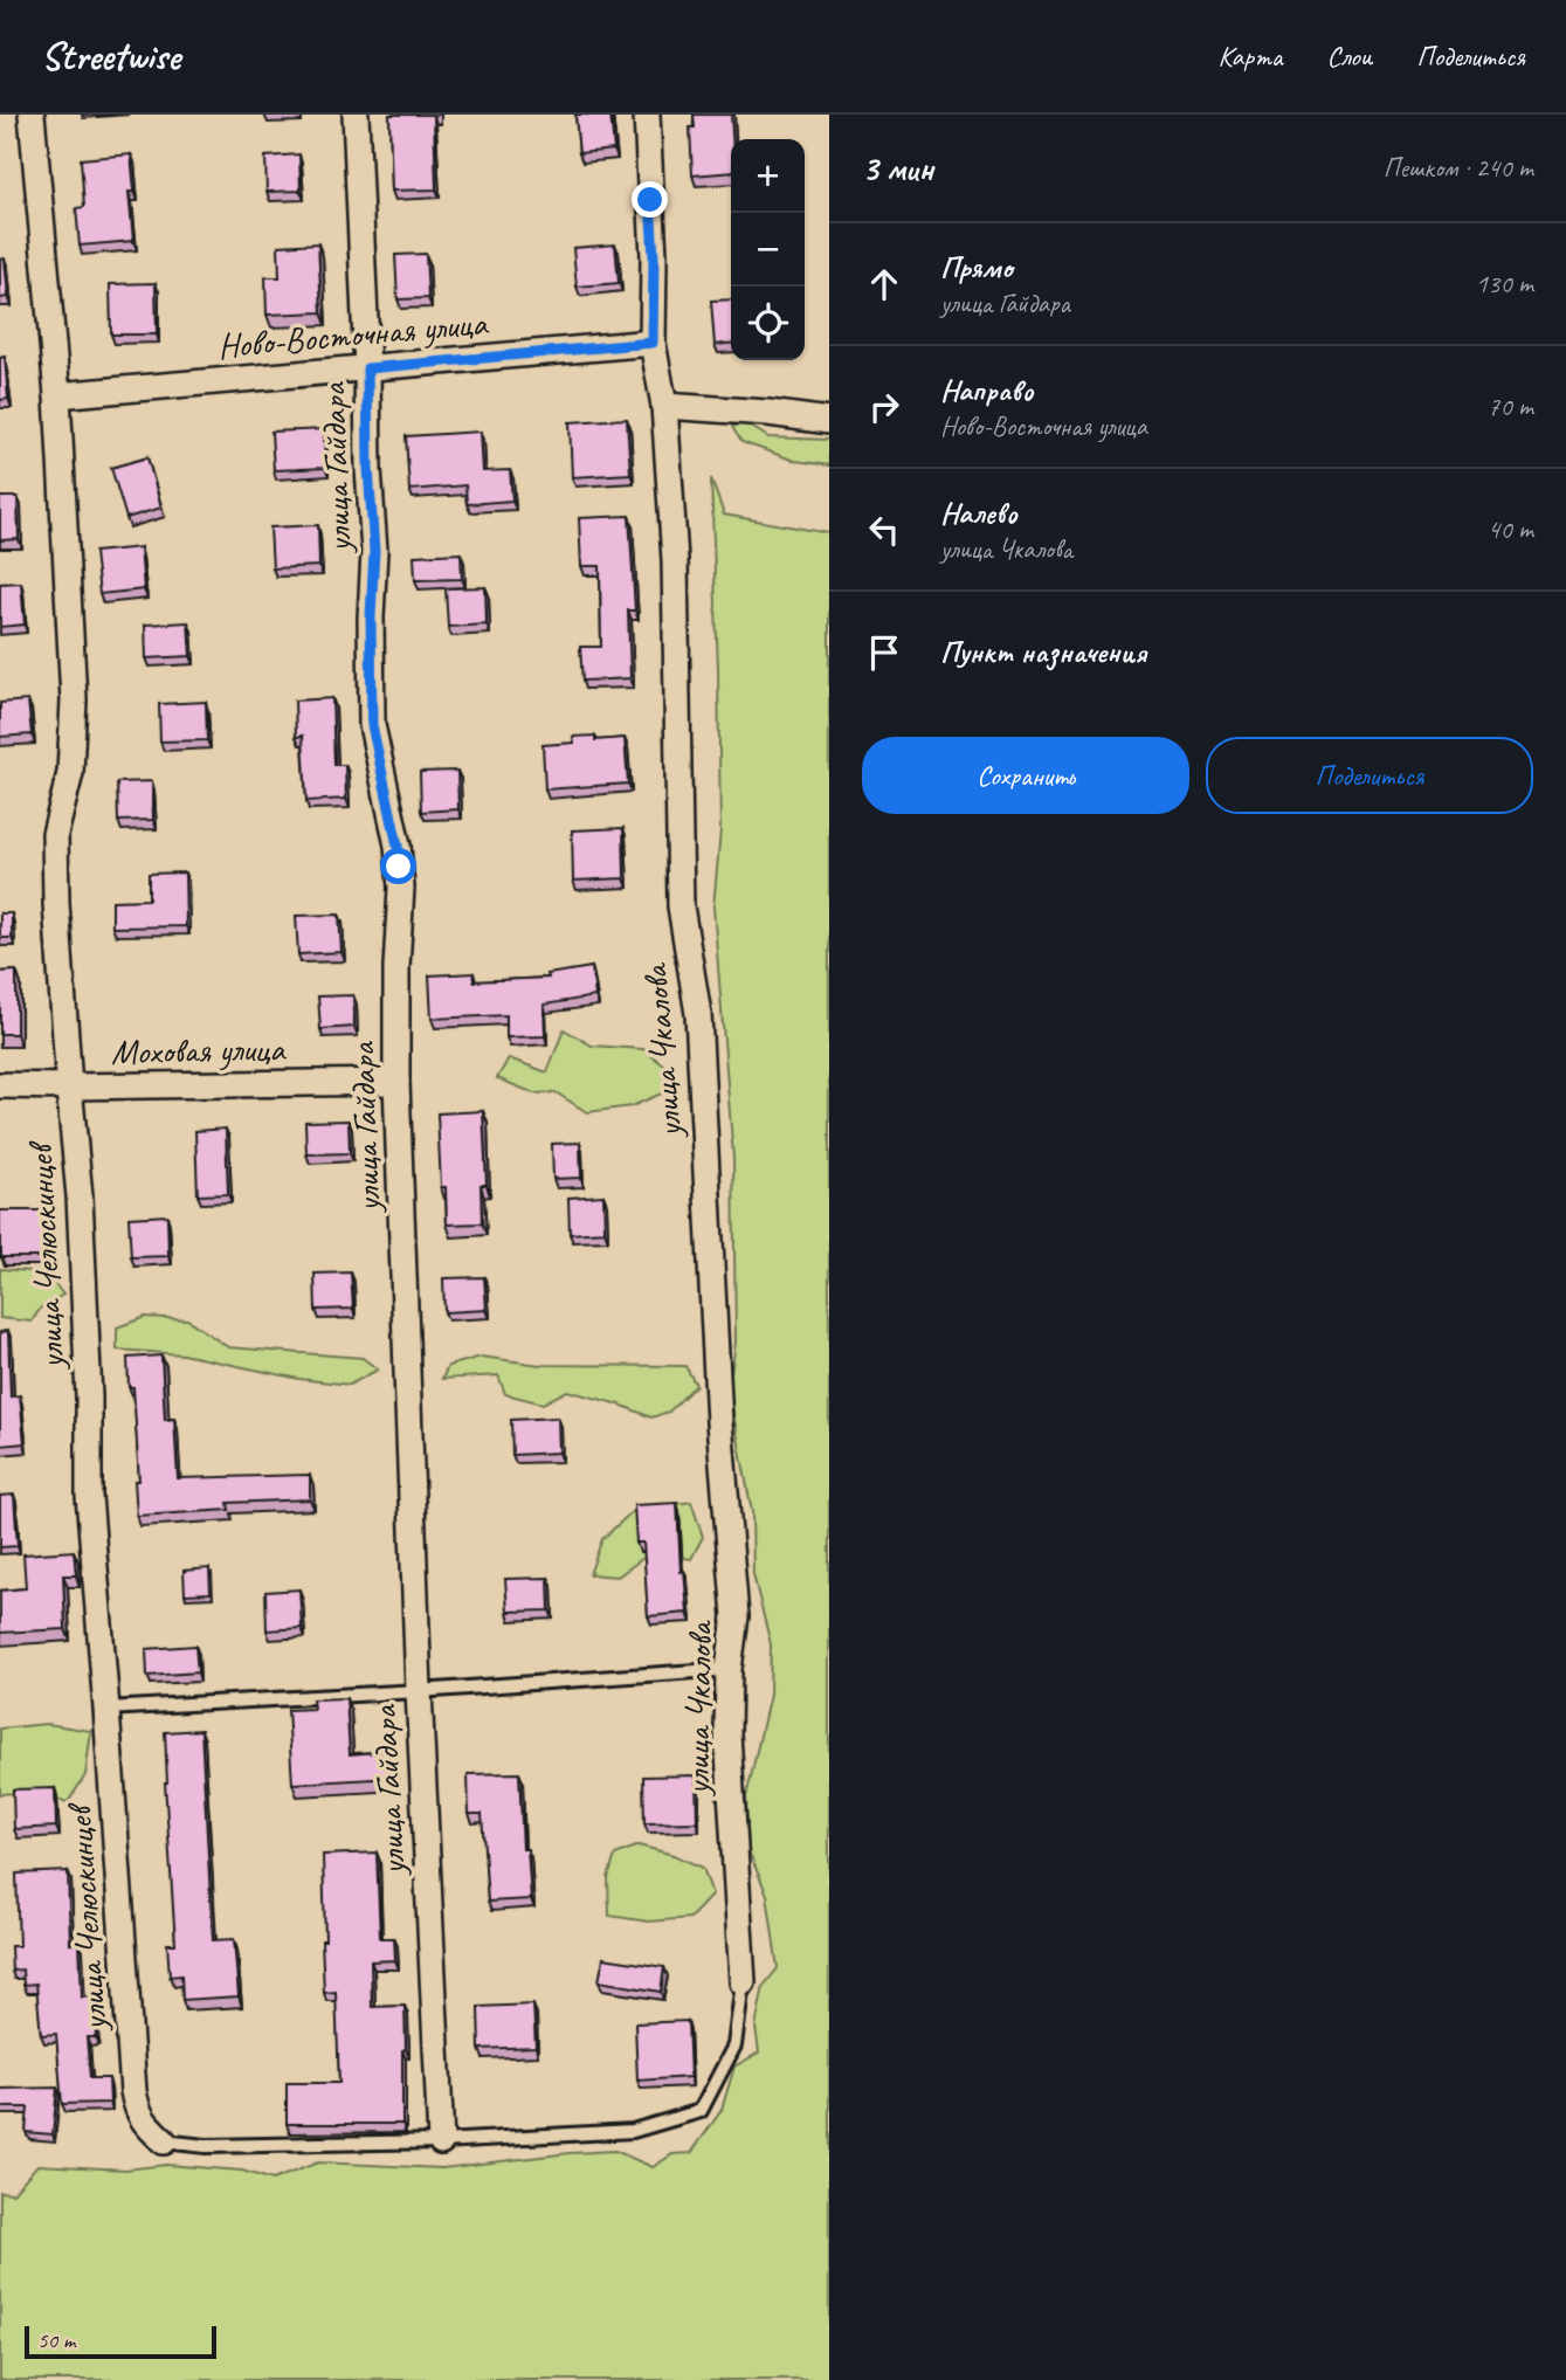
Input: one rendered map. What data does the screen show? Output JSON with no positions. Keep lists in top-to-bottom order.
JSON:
{
  "streets": {
    "street": [
      "Ново-Восточная улица",
      "улица Гайдара",
      "Моховая улица",
      "улица Чкалова",
      "улица Челюскинцев"
    ]
  },
  "crossings": [
    ["Ново-Восточная улица", "улица Гайдара"],
    ["Ново-Восточная улица", "улица Чкалова"],
    ["Ново-Восточная улица", "улица Челюскинцев"],
    ["улица Гайдара", "Моховая улица"],
    ["Моховая улица", "улица Челюскинцев"]
  ],
  "scale_bar": "50 m",
  "page": {
    "header": "Streetwise",
    "nav": ["Карта", "Слои", "Поделиться"],
    "heading": ["3 мин", "Пешком · 240 m"],
    "map_buttons": ["+", "−"],
    "list": [
      ["Прямо", "улица Гайдара", "130 m"],
      ["Направо", "Ново-Восточная улица", "70 m"],
      ["Налево", "улица Чкалова", "40 m"],
      "Пункт назначения"
    ],
    "buttons": ["Сохранить", "Поделиться"],
    "scale": "50 m"
  }
}
